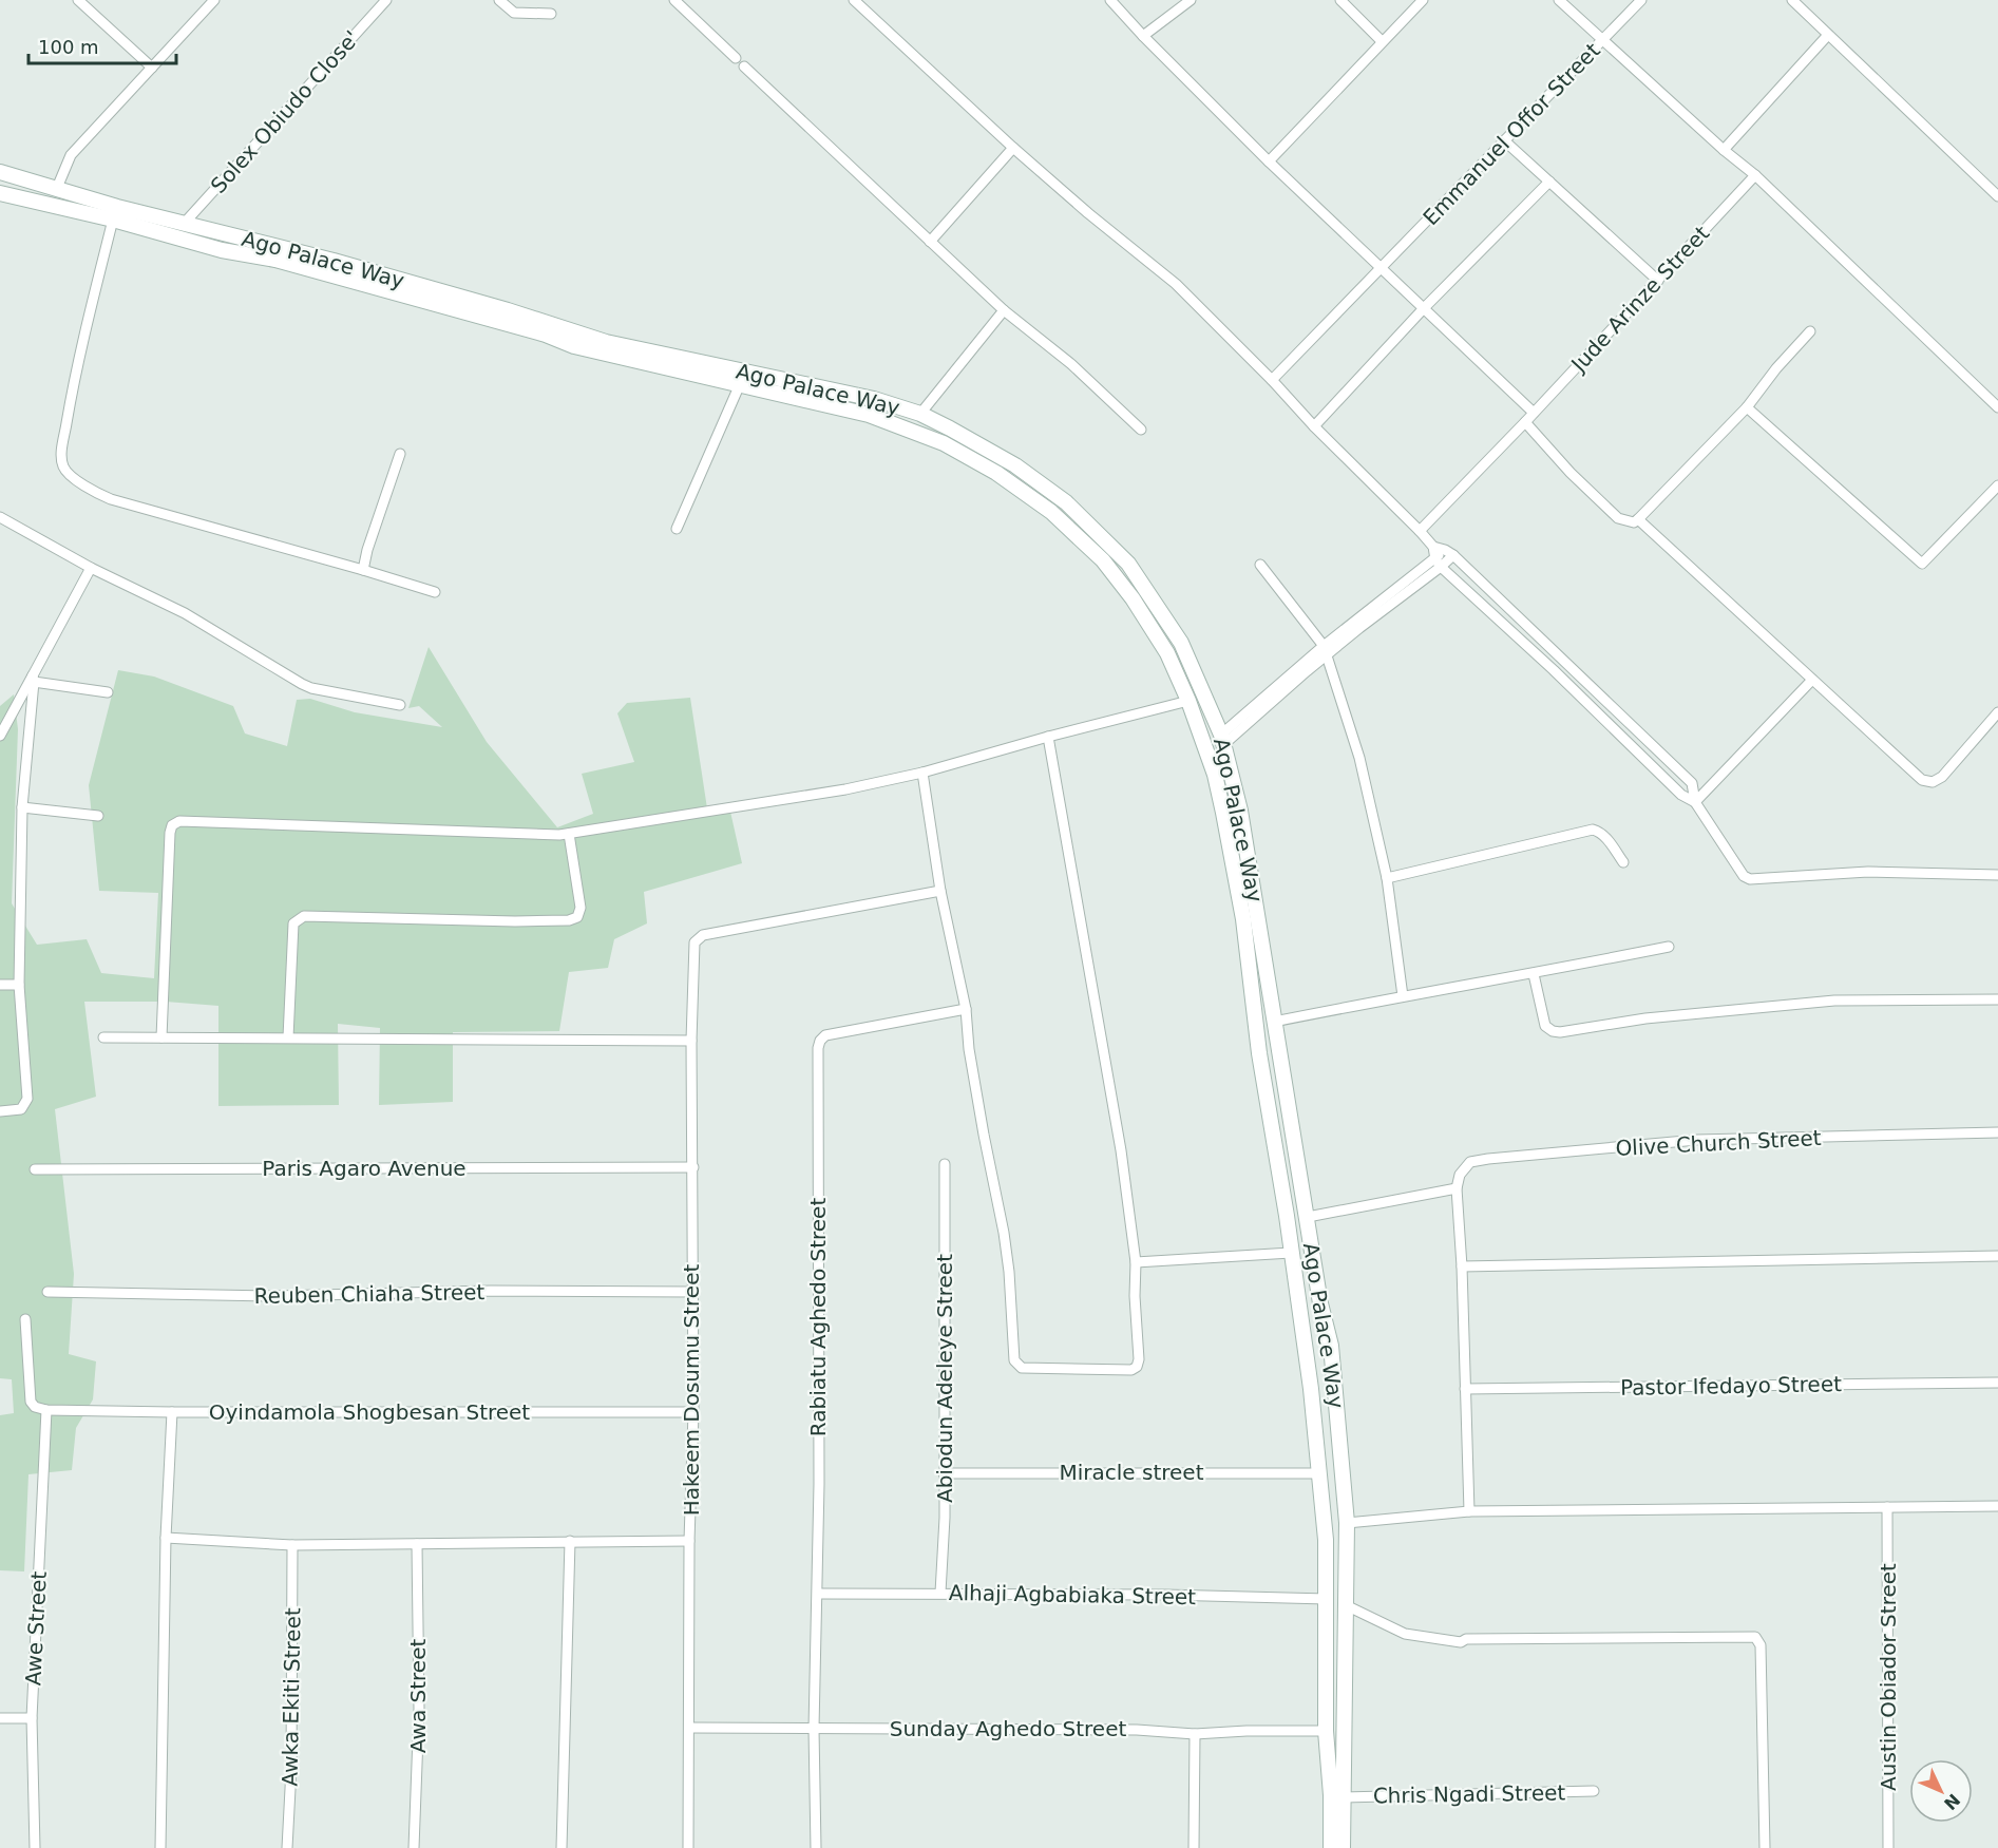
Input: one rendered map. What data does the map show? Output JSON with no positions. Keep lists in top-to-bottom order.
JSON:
{
  "streets": {
    "main road": ["Ago Palace Way"],
    "street": [
      "Solex Obiudo Close'",
      "Emmanuel Offor Street",
      "Jude Arinze Street",
      "Olive Church Street",
      "Paris Agaro Avenue",
      "Reuben Chiaha Street",
      "Rabiatu Aghedo Street",
      "Abiodun Adeleye Street",
      "Pastor Ifedayo Street",
      "Hakeem Dosumu Street",
      "Oyindamola Shogbesan Street",
      "Miracle street",
      "Alhaji Agbabiaka Street",
      "Awe Street",
      "Austin Obiador Street",
      "Awa Street",
      "Awka Ekiti Street",
      "Sunday Aghedo Street",
      "Chris Ngadi Street"
    ]
  },
  "crossings": [
    ["Solex Obiudo Close'", "Ago Palace Way"],
    ["Ago Palace Way", "Miracle street"],
    ["Ago Palace Way", "Alhaji Agbabiaka Street"],
    ["Ago Palace Way", "Sunday Aghedo Street"],
    ["Ago Palace Way", "Chris Ngadi Street"],
    ["Paris Agaro Avenue", "Hakeem Dosumu Street"],
    ["Reuben Chiaha Street", "Hakeem Dosumu Street"],
    ["Rabiatu Aghedo Street", "Alhaji Agbabiaka Street"],
    ["Rabiatu Aghedo Street", "Sunday Aghedo Street"],
    ["Abiodun Adeleye Street", "Miracle street"],
    ["Abiodun Adeleye Street", "Alhaji Agbabiaka Street"],
    ["Hakeem Dosumu Street", "Oyindamola Shogbesan Street"],
    ["Hakeem Dosumu Street", "Sunday Aghedo Street"],
    ["Oyindamola Shogbesan Street", "Awe Street"]
  ],
  "scale_bar": "100 m",
  "north": "bottom right"
}
